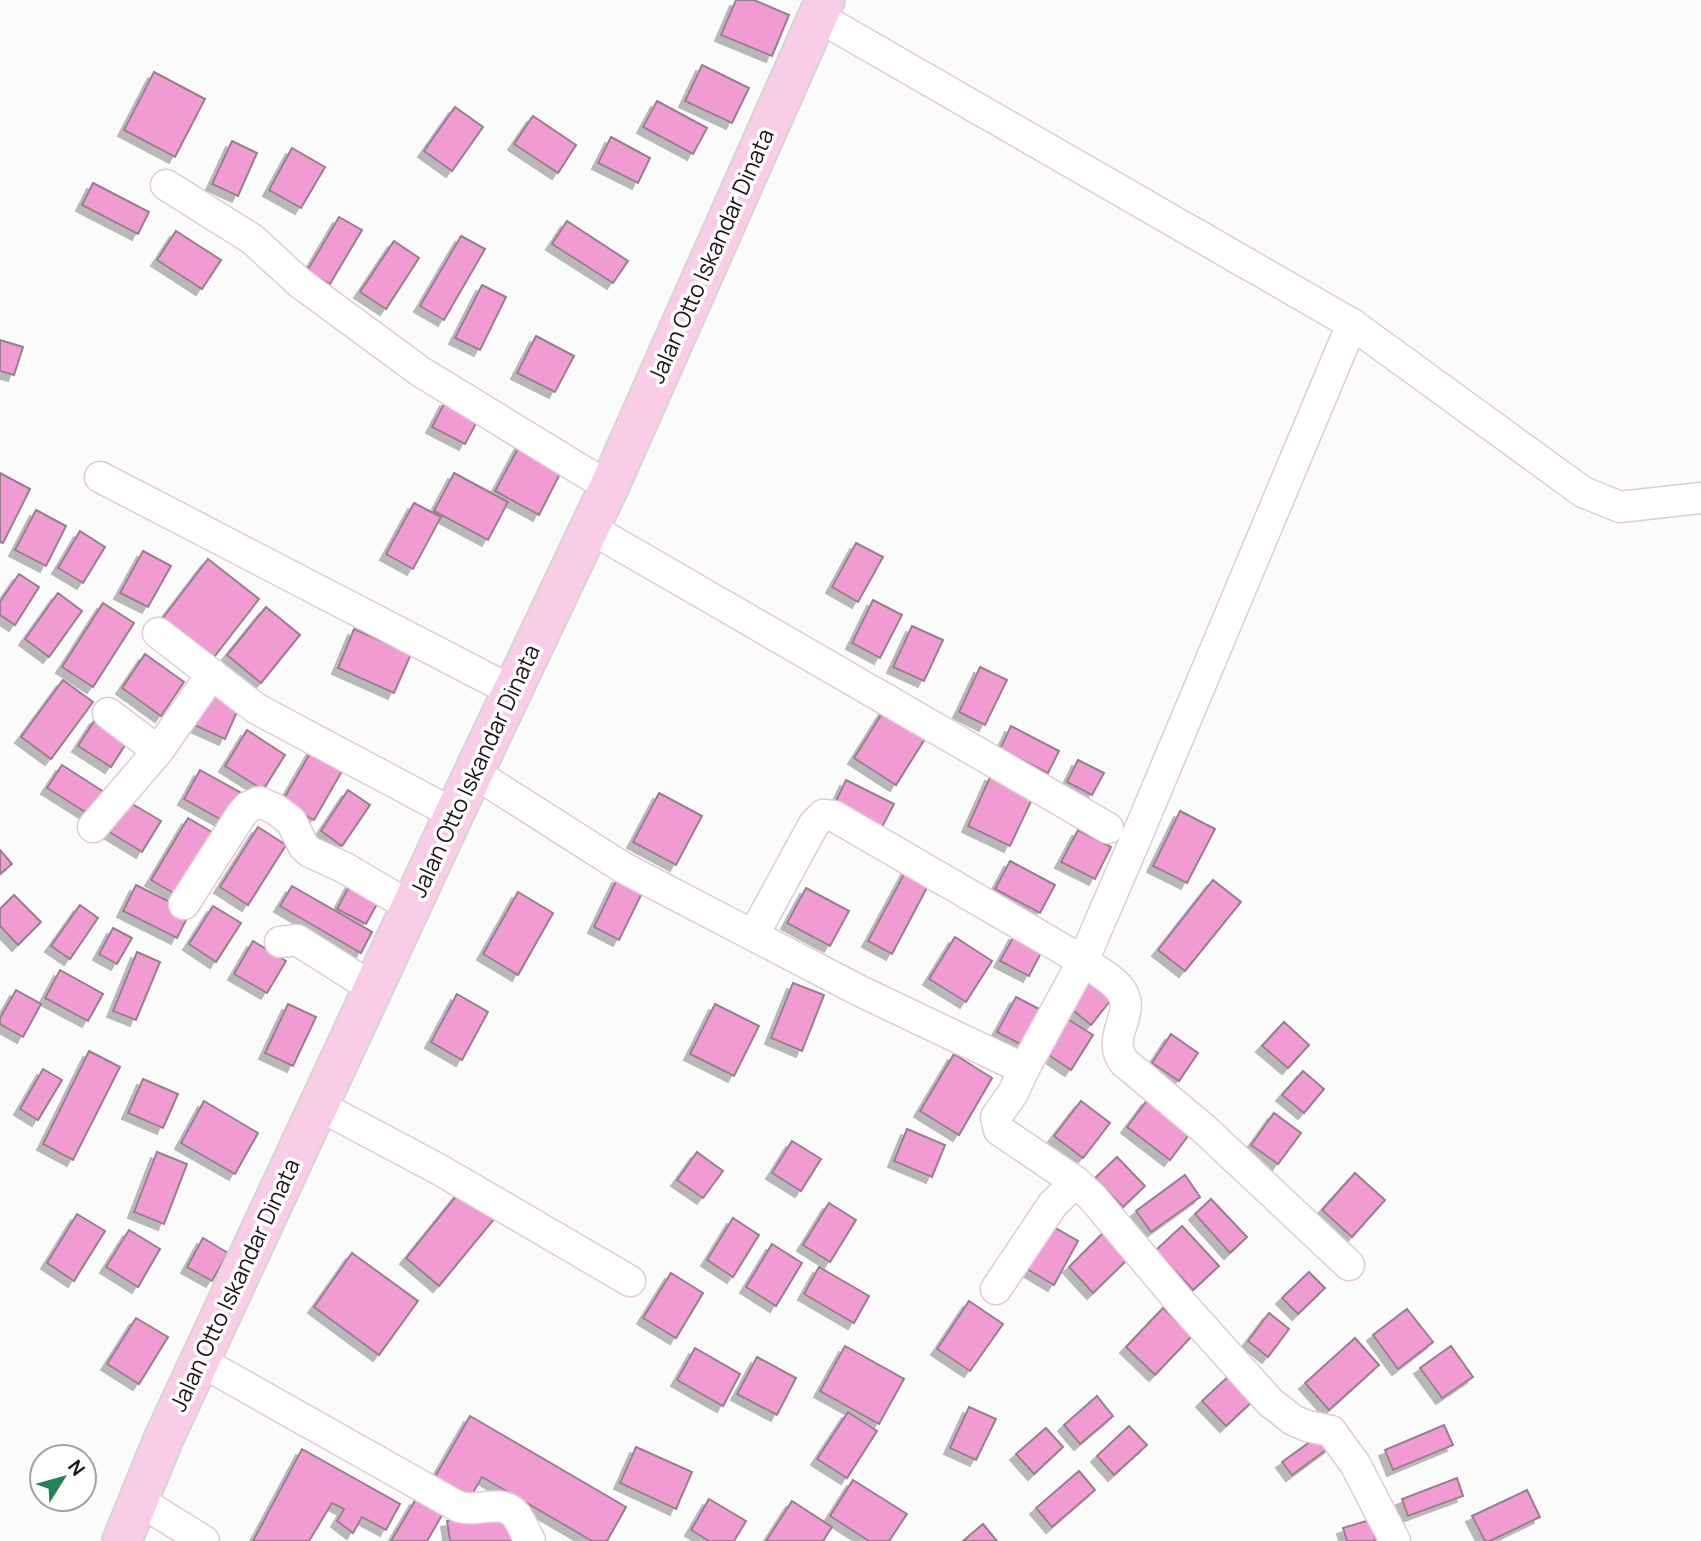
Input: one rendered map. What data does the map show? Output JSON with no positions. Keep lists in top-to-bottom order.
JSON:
{
  "streets": {
    "main road": ["Jalan Otto Iskandar Dinata"]
  },
  "north": "top right"
}
